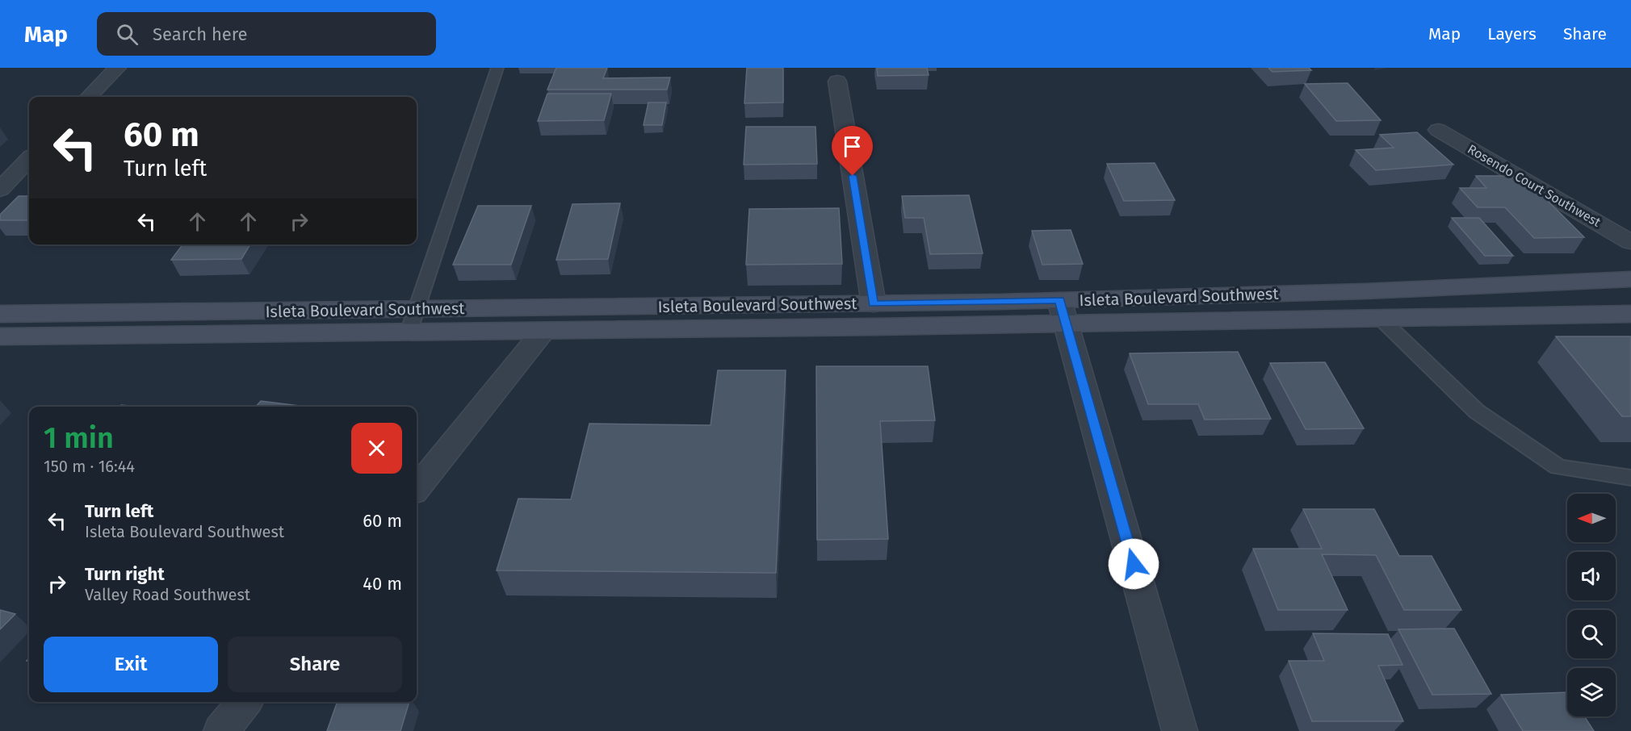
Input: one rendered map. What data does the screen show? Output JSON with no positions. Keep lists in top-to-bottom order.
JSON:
{
  "streets": {
    "main road": ["Isleta Boulevard Southwest"],
    "street": ["Rosendo Court Southwest"]
  },
  "north": "left",
  "page": {
    "header": "Map",
    "search": "Search here",
    "nav": ["Map", "Layers", "Share"],
    "turn": ["60 m", "Turn left"],
    "heading": ["1 min", "150 m · 16:44"],
    "list": [
      {
        "name": "Turn left",
        "note": "Isleta Boulevard Southwest",
        "value": "60 m"
      },
      {
        "name": "Turn right",
        "note": "Valley Road Southwest",
        "value": "40 m"
      }
    ],
    "buttons": ["Exit", "Share"]
  }
}
